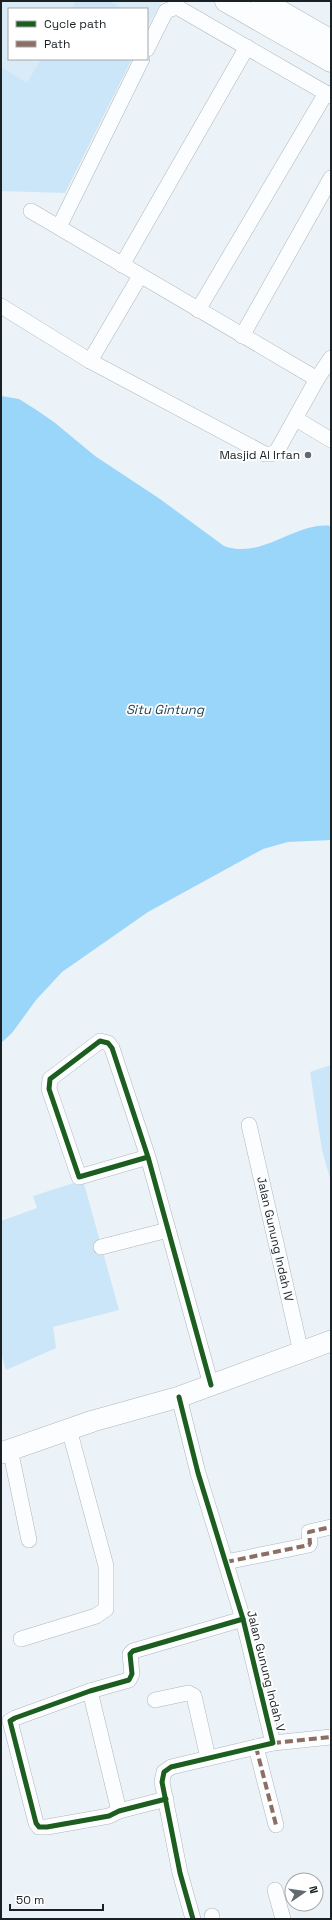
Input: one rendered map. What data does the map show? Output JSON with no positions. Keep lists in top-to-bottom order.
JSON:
{
  "streets": {
    "street": ["Jalan Gunung Indah IV", "Jalan Gunung Indah V"]
  },
  "water": ["Situ Gintung"],
  "places": ["Masjid Al Irfan"],
  "legend": ["Cycle path", "Path"],
  "scale_bar": "50 m",
  "north": "right"
}
